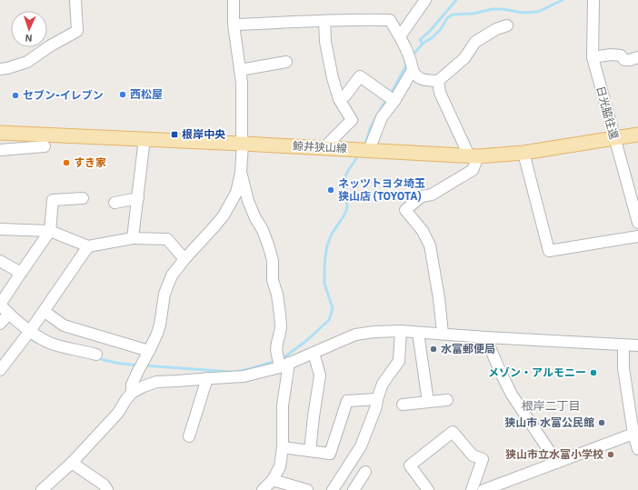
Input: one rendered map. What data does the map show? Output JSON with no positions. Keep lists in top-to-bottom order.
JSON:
{
  "streets": {
    "main road": ["鯨井狭山線"],
    "street": ["日光脇往還"]
  },
  "crossings": [
    ["日光脇往還", "鯨井狭山線"]
  ],
  "districts": ["根岸二丁目"],
  "places": {
    "other": [
      "西松屋",
      "セブン-イレブン",
      "すき家",
      "ネッツトヨタ埼玉 狭山店 (TOYOTA)",
      "水富郵便局",
      "メゾン・アルモニー",
      "狭山市 水富公民館",
      "狭山市立水富小学校"
    ],
    "transit": ["根岸中央"]
  },
  "north": "bottom"
}
